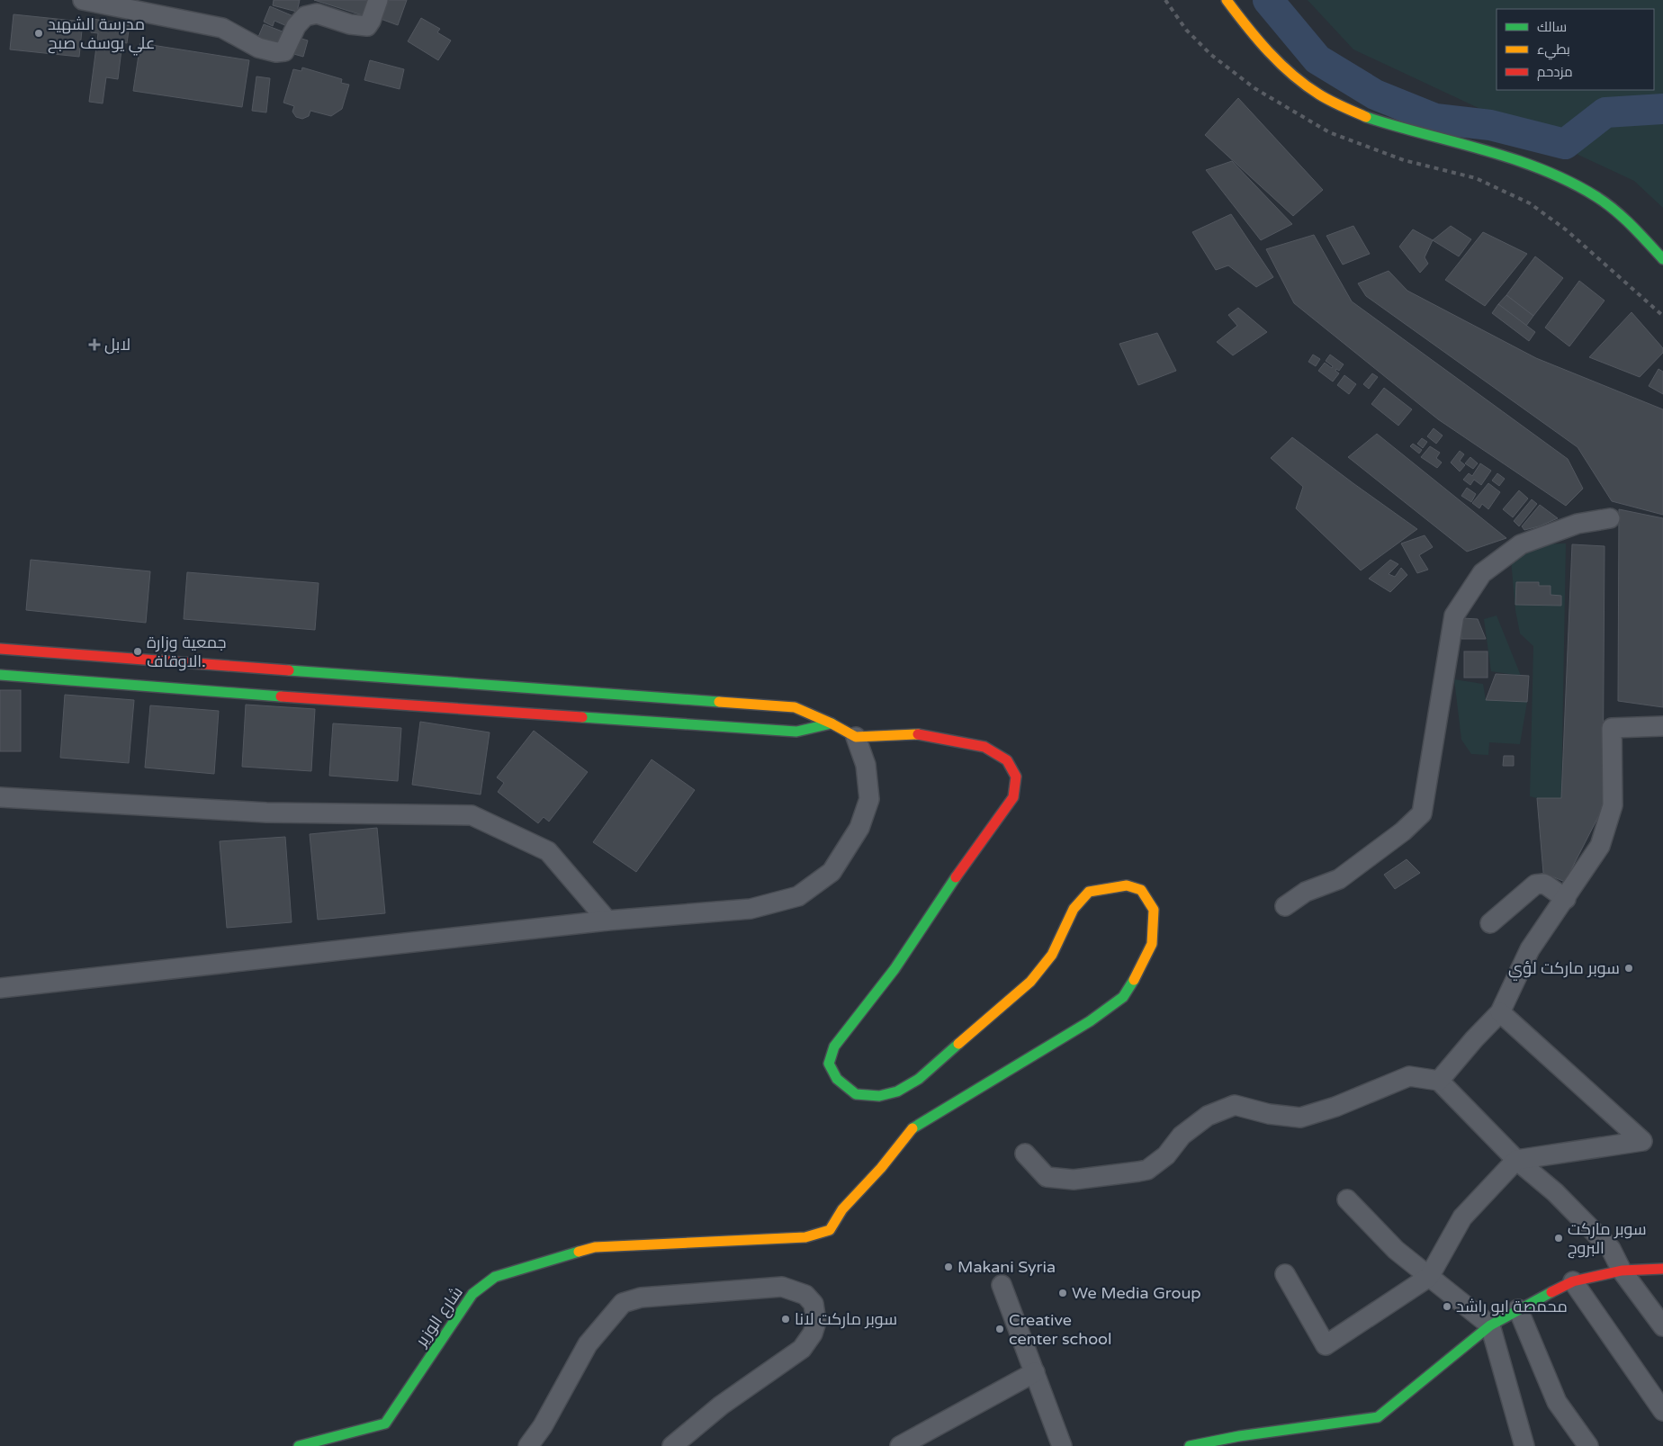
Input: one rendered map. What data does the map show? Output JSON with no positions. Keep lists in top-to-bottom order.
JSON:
{
  "streets": {
    "street": ["شارع الوزير"]
  },
  "places": {
    "other": [
      "مدرسة الشهيد علي يوسف صبح",
      "جمعية وزارة الاوقاف.",
      "سوبر ماركت لؤي",
      "سوبر ماركت البروج",
      "Makani Syria",
      "We Media Group",
      "محمصة ابو راشد",
      "سوبر ماركت لانا",
      "Creative center school"
    ],
    "health": ["لابل"]
  },
  "legend": ["سالك", "بطيء", "مزدحم"]
}
